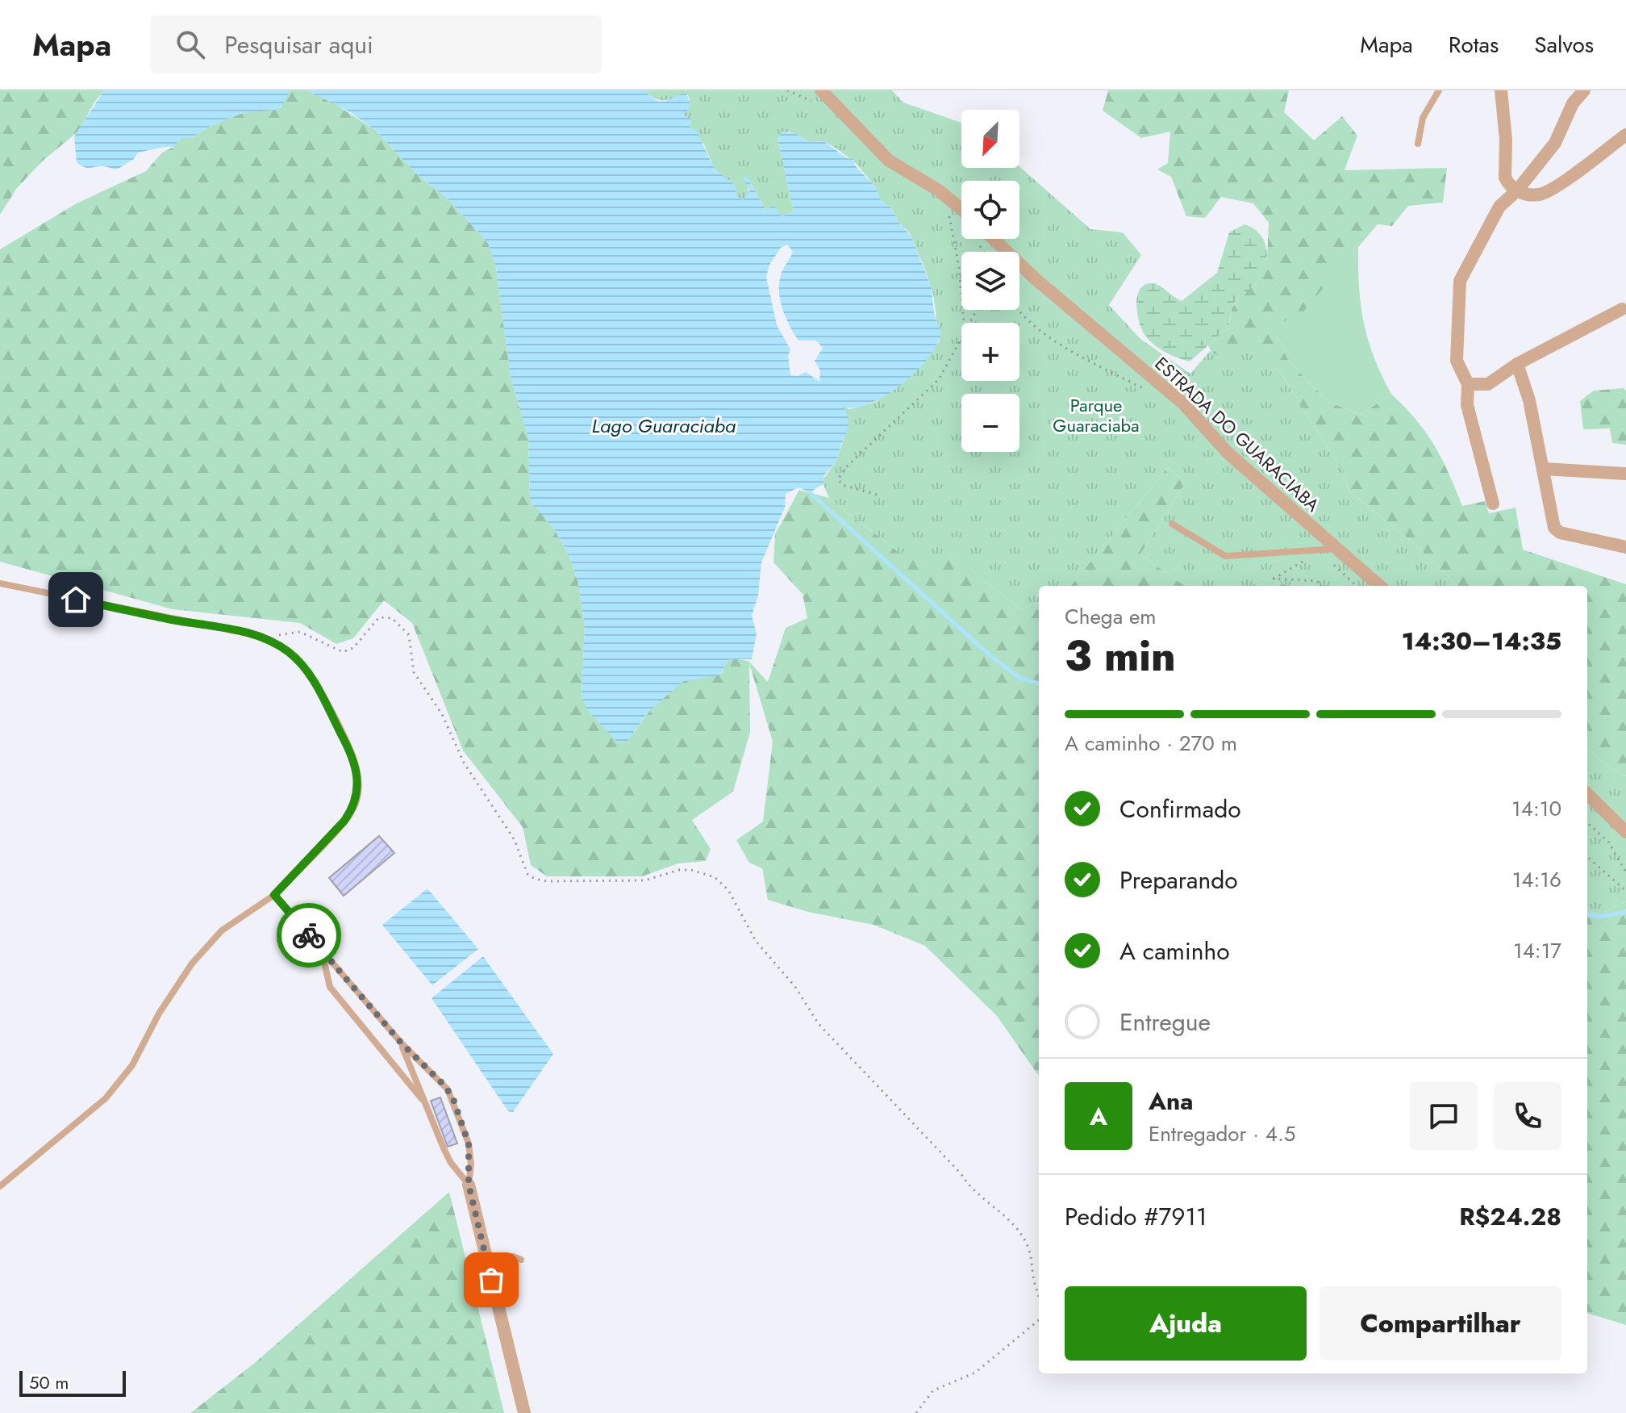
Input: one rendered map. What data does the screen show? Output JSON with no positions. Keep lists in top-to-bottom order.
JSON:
{
  "streets": {
    "street": ["ESTRADA DO GUARACIABA"]
  },
  "water": ["Lago Guaraciaba"],
  "parks": ["Parque Guaraciaba"],
  "scale_bar": "50 m",
  "north": "bottom left",
  "page": {
    "header": "Mapa",
    "search": "Pesquisar aqui",
    "nav": ["Mapa", "Rotas", "Salvos"],
    "map_buttons": ["+", "−"],
    "heading": ["3 min", "Chega em", "14:30–14:35"],
    "panel": [
      "Ana",
      "Entregador · 4.5",
      "Pedido #7911",
      "R$24.28"
    ],
    "bar": "A caminho · 270 m",
    "list": [
      ["Confirmado", "14:10"],
      ["Preparando", "14:16"],
      ["A caminho", "14:17"],
      "Entregue"
    ],
    "round": "A",
    "buttons": ["Ajuda", "Compartilhar"],
    "scale": "50 m"
  }
}
